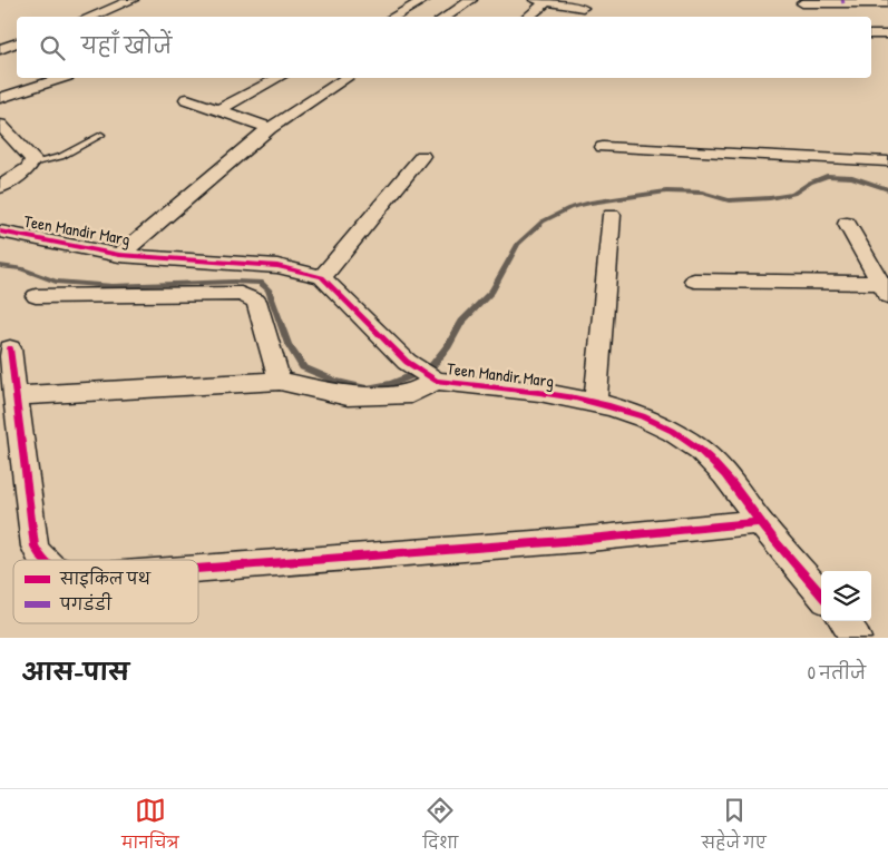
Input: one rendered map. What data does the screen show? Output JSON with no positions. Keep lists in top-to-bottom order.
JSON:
{
  "streets": {
    "street": ["Teen Mandir Marg"]
  },
  "legend": ["साइकिल पथ", "पगडंडी"],
  "page": {
    "search": "यहाँ खोजें",
    "heading": ["आस-पास", "0 नतीजे"],
    "nav": ["मानचित्र", "दिशा", "सहेजे गए"]
  }
}
